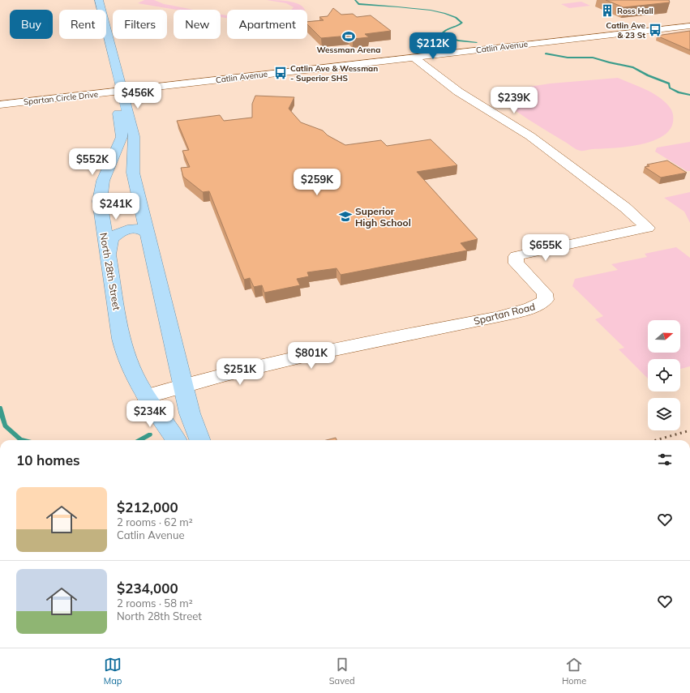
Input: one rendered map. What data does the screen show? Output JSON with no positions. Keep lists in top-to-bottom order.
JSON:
{
  "streets": {
    "main road": ["North 28th Street"],
    "street": ["Catlin Avenue", "Spartan Circle Drive", "Spartan Road"]
  },
  "crossings": [
    ["Catlin Avenue", "Spartan Circle Drive"],
    ["Catlin Avenue", "North 28th Street"],
    ["Catlin Avenue", "Spartan Road"],
    ["Spartan Circle Drive", "North 28th Street"],
    ["North 28th Street", "Spartan Road"]
  ],
  "places": {
    "building": ["Ross Hall"],
    "bus stop": ["Catlin Ave & 23 St", "Catlin Ave & Wessman - Superior SHS"],
    "sports": ["Wessman Arena"],
    "school or university": ["Superior High School"]
  },
  "north": "right",
  "page": {
    "chip": [
      "Buy",
      "Rent",
      "Filters",
      "New",
      "Apartment"
    ],
    "price": [
      "$212K",
      "$456K",
      "$239K",
      "$552K",
      "$259K",
      "$241K",
      "$655K",
      "$801K",
      "$251K",
      "$234K"
    ],
    "heading": "10 homes",
    "list": [
      {
        "name": "$212,000",
        "note": "2 rooms · 62 m² · Catlin Avenue"
      },
      {
        "name": "$234,000",
        "note": "2 rooms · 58 m² · North 28th Street"
      }
    ],
    "tabs": ["Map", "Saved", "Home"]
  }
}
